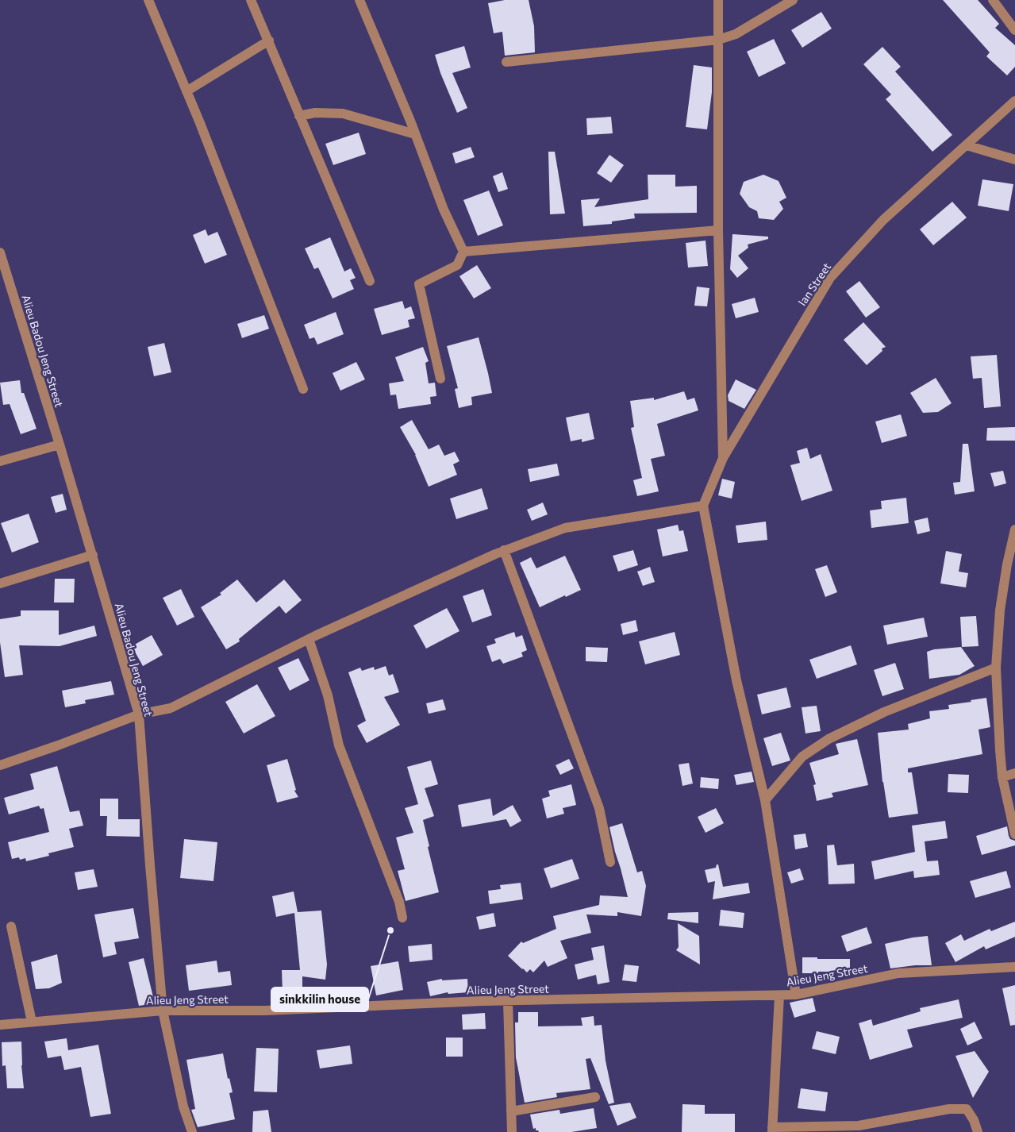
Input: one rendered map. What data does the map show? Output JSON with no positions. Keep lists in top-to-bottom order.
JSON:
{
  "streets": {
    "street": ["Ian Street", "Alieu Badou Jeng Street", "Alieu Jeng Street"]
  },
  "crossings": [
    ["Alieu Badou Jeng Street", "Alieu Jeng Street"]
  ],
  "places": ["sinkkilin house"]
}
